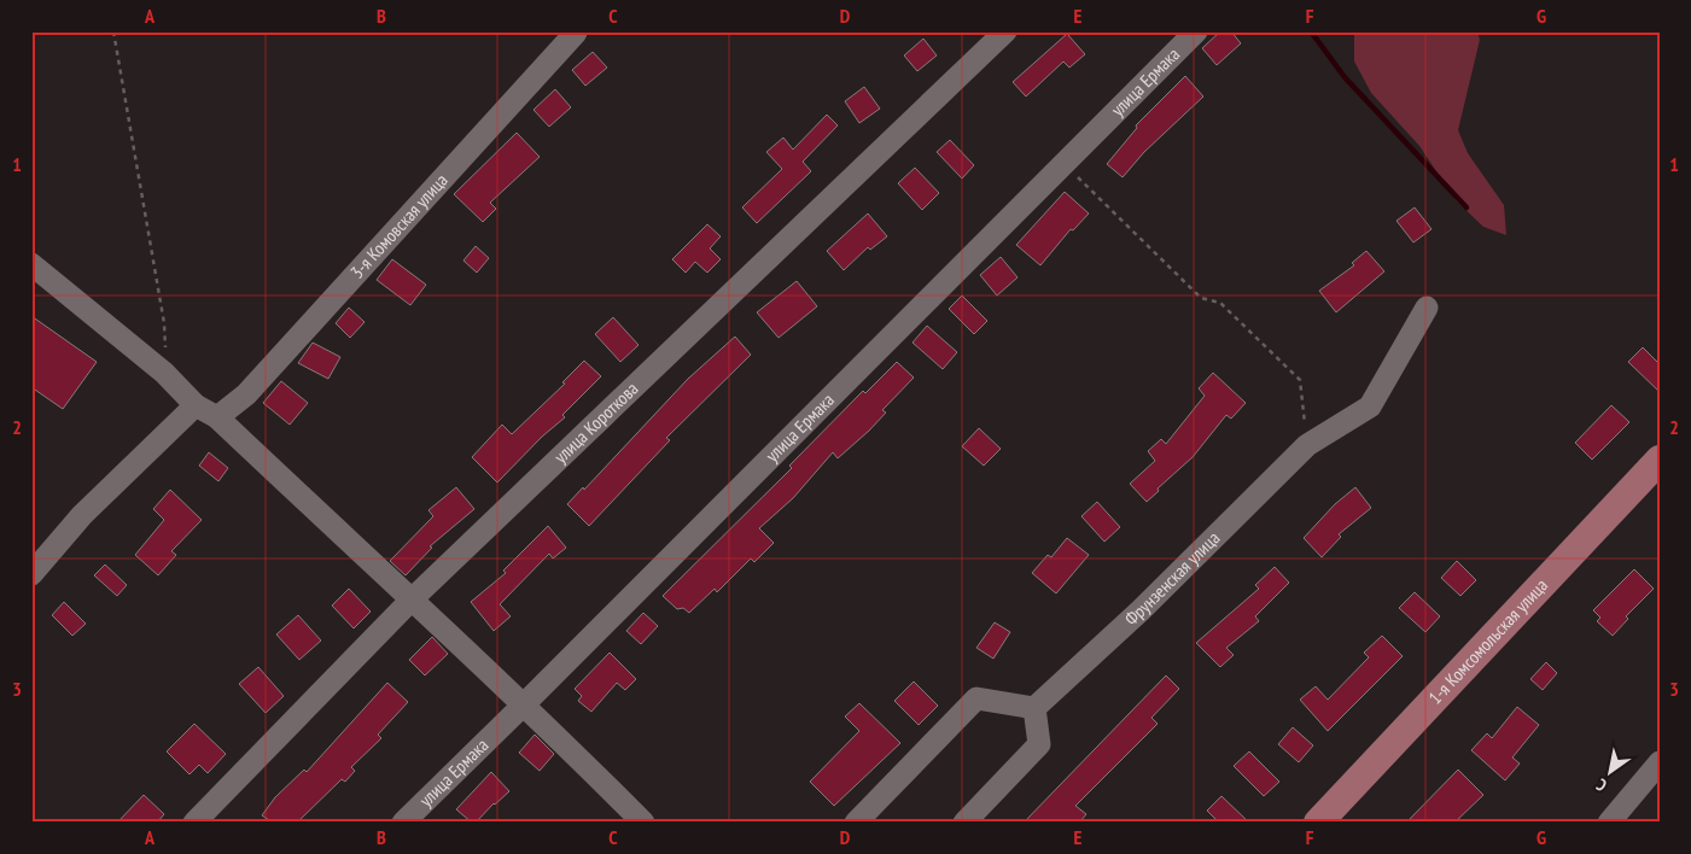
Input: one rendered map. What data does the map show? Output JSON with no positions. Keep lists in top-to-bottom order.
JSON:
{
  "streets": {
    "main road": ["1-я Комсомольская улица"],
    "street": [
      "улица Ермака",
      "3-я Комовская улица",
      "улица Короткова",
      "Фрунзенская улица"
    ]
  },
  "north": "bottom left",
  "grid": {
    "columns": [
      "A",
      "B",
      "C",
      "D",
      "E",
      "F",
      "G"
    ],
    "rows": ["1", "2", "3"]
  }
}
